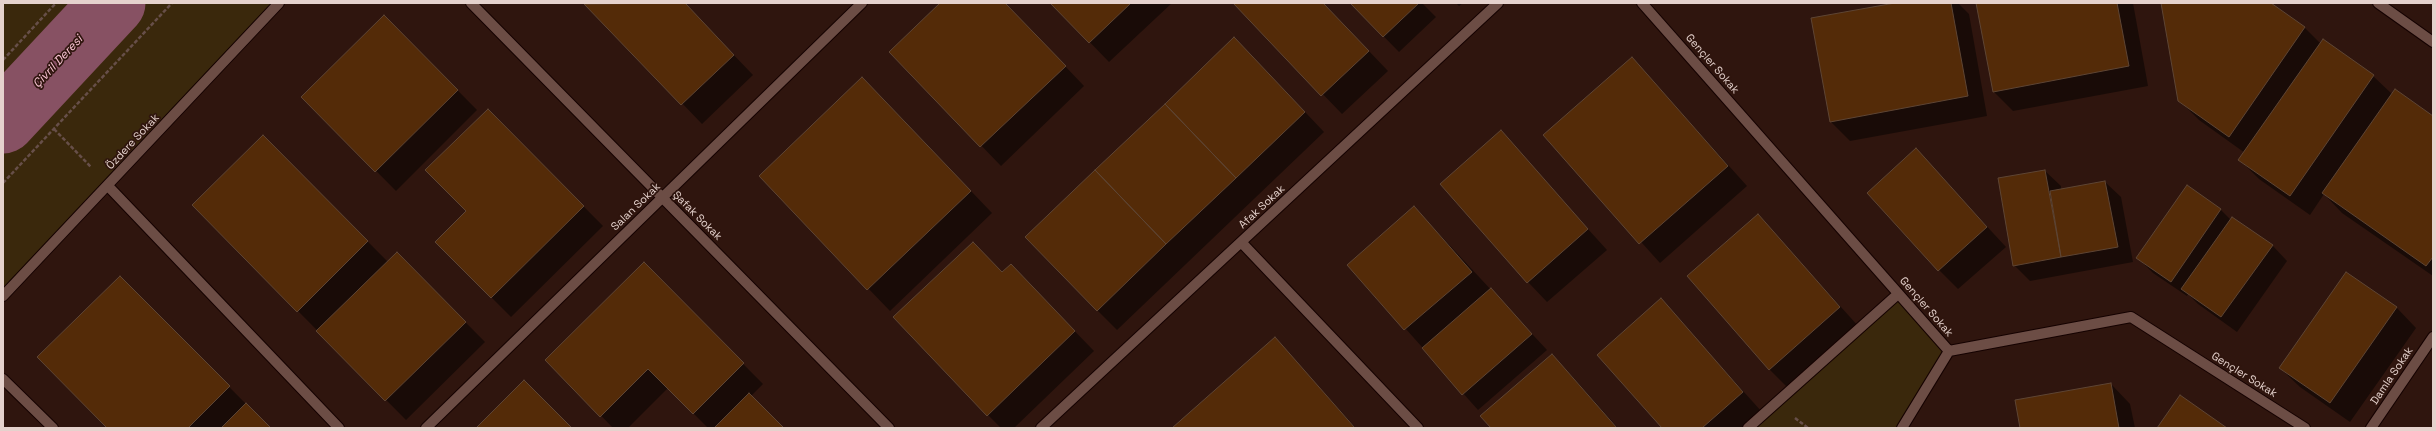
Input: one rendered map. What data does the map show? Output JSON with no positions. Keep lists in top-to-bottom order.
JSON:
{
  "streets": {
    "street": [
      "Gençler Sokak",
      "Özdere Sokak",
      "Salan Sokak",
      "Afak Sokak",
      "Şafak Sokak",
      "Damla Sokak"
    ]
  },
  "crossings": [
    ["Salan Sokak", "Şafak Sokak"]
  ],
  "water": ["Çivril Deresi"]
}
